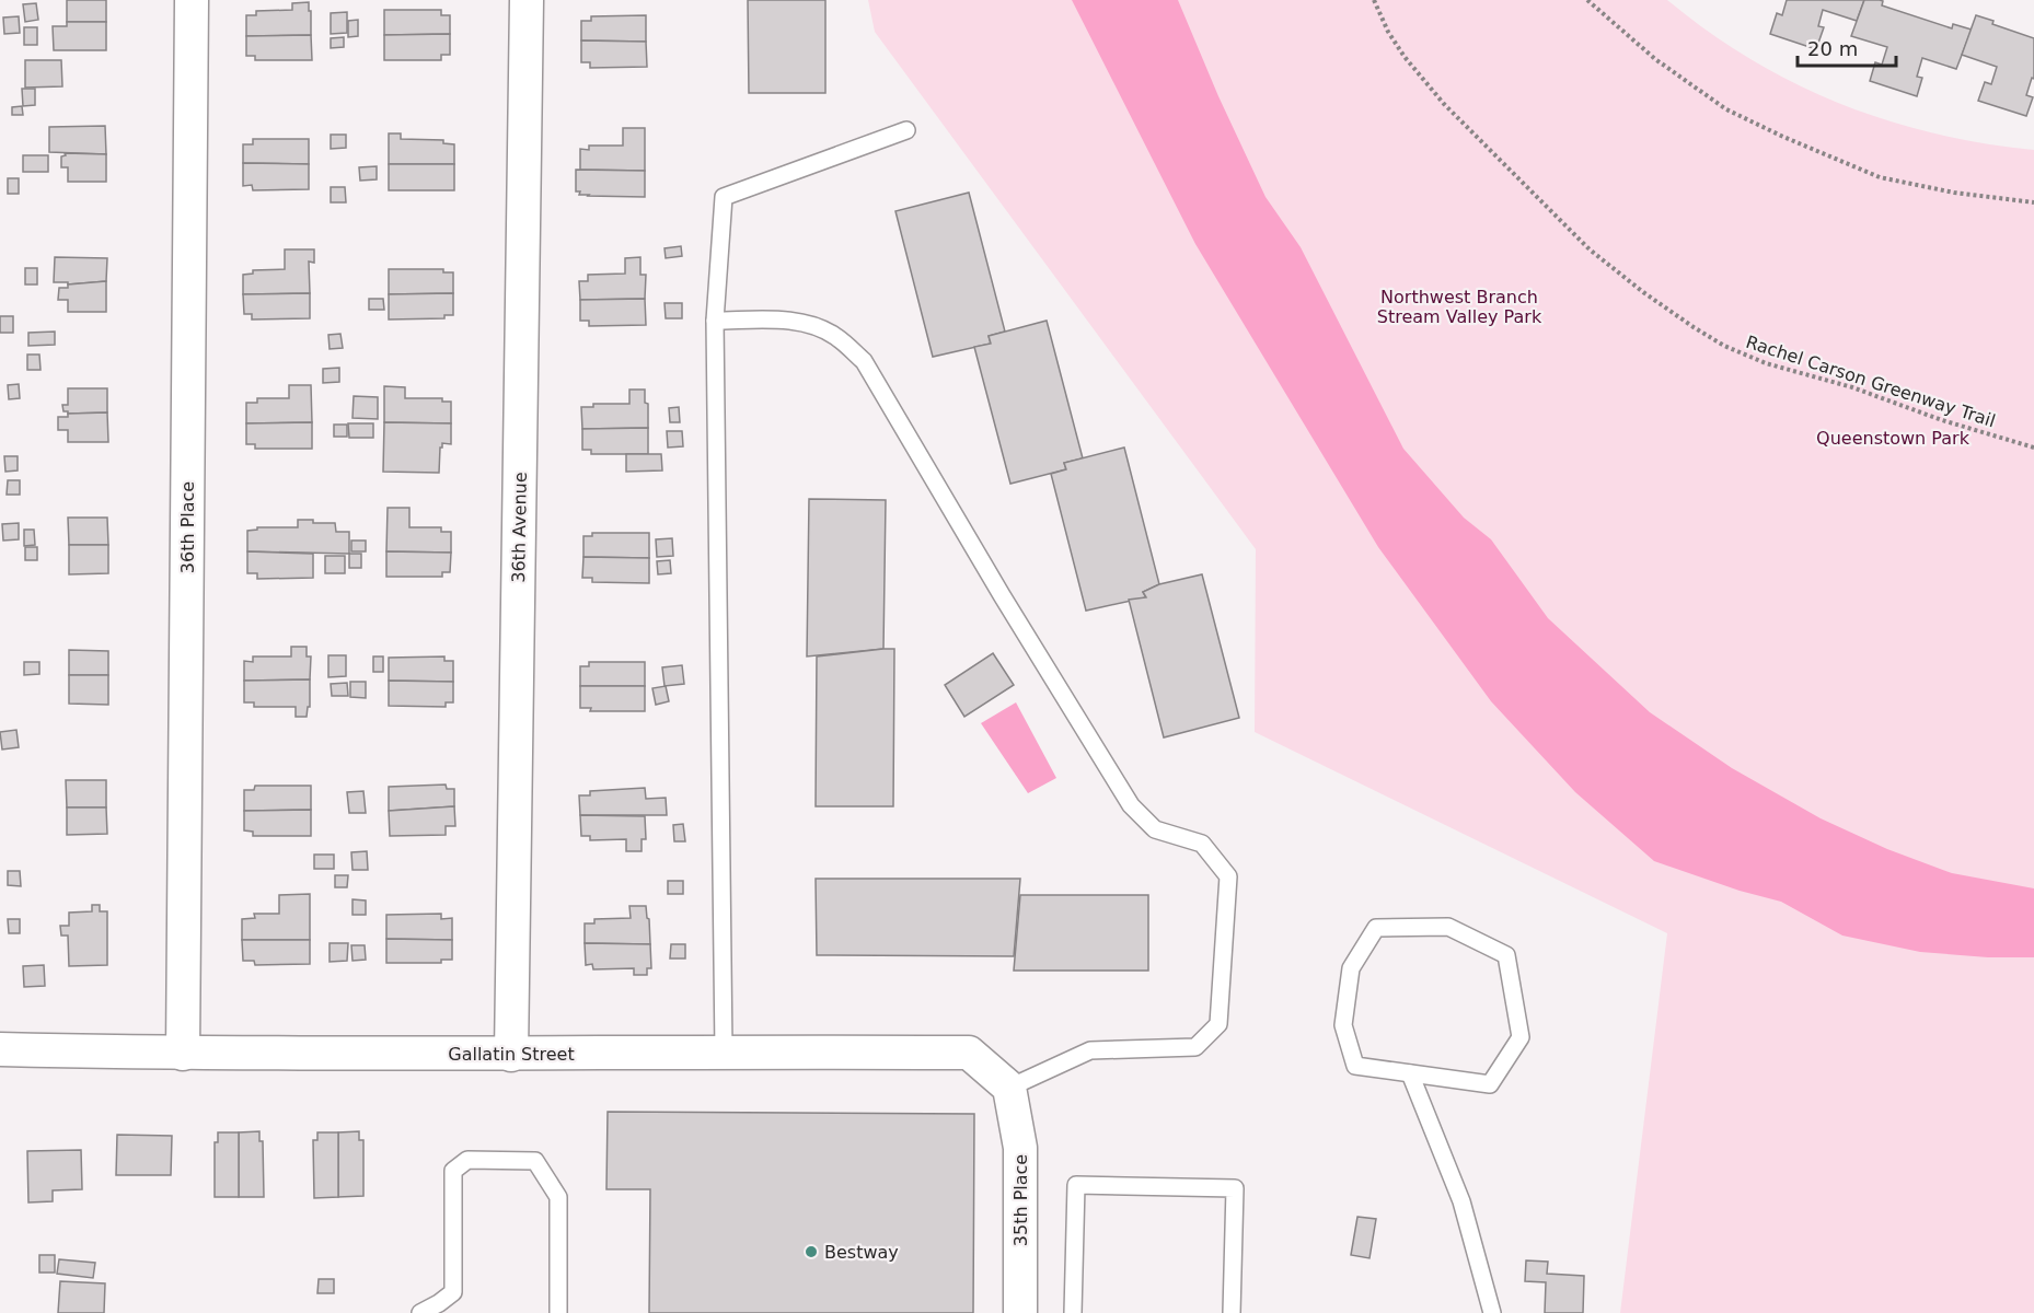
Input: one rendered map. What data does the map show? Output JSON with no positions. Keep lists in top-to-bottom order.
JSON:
{
  "streets": {
    "street": [
      "36th Place",
      "36th Avenue",
      "Gallatin Street",
      "35th Place"
    ],
    "path": ["Rachel Carson Greenway Trail"]
  },
  "crossings": [
    ["36th Place", "Gallatin Street"],
    ["36th Avenue", "Gallatin Street"],
    ["Gallatin Street", "35th Place"]
  ],
  "parks": ["Northwest Branch Stream Valley Park", "Queenstown Park"],
  "places": ["Bestway"],
  "scale_bar": "20 m"
}
